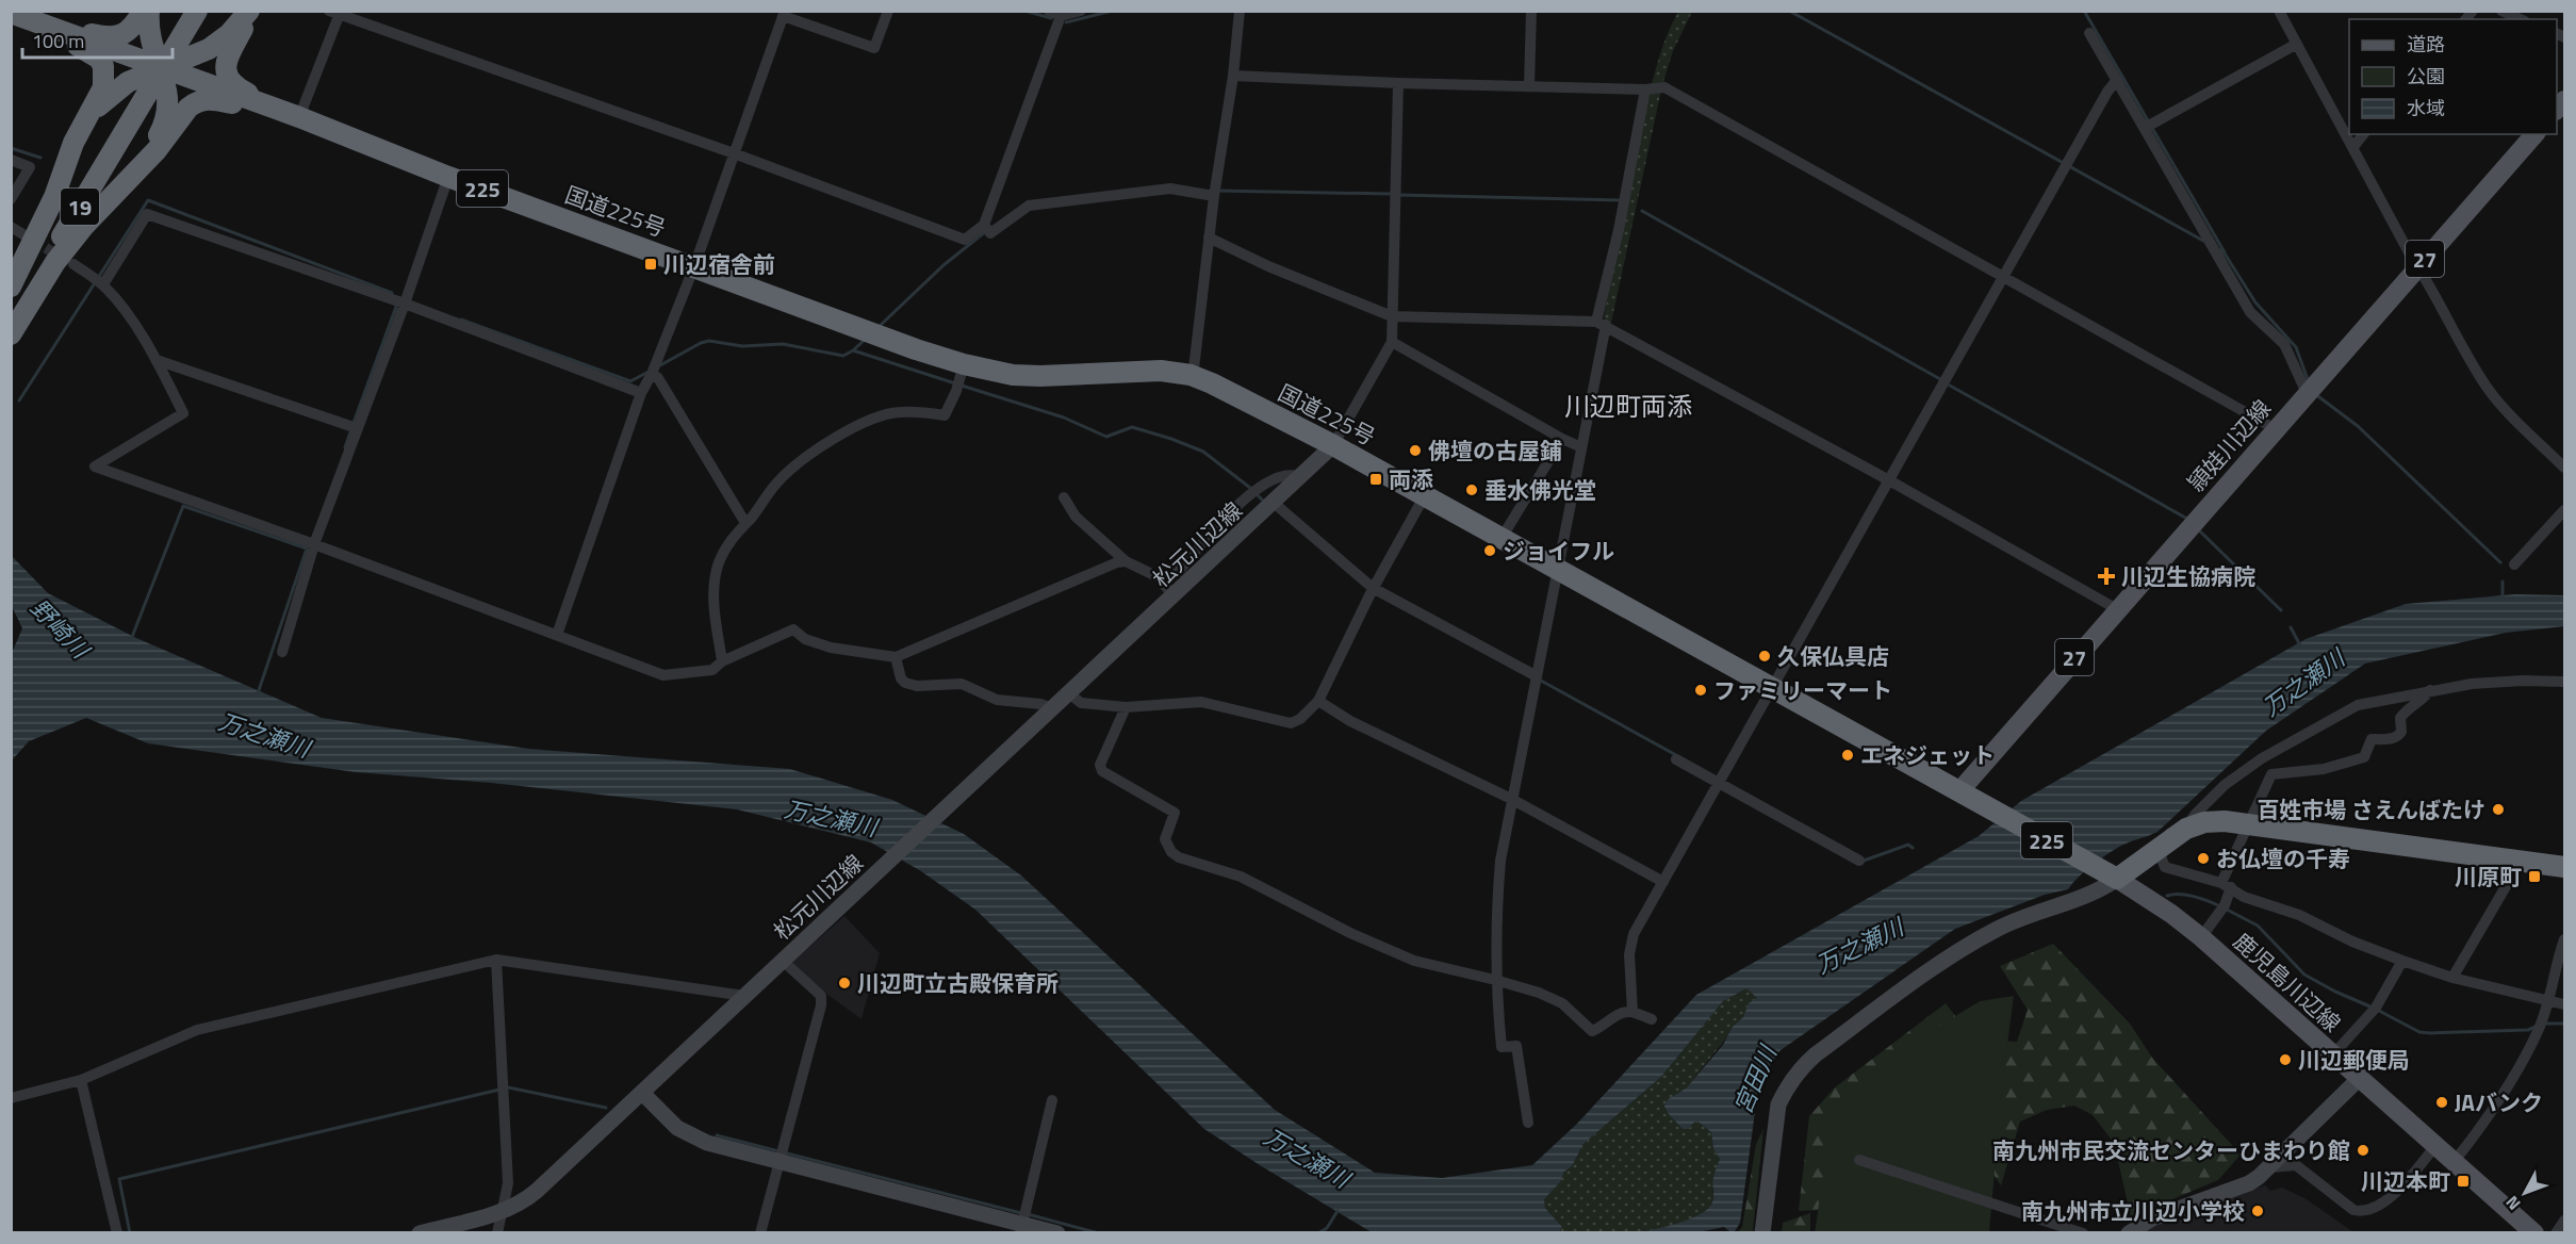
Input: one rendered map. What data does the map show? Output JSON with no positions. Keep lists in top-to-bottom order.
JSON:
{
  "streets": {
    "highway": ["225", "19", "国道225号"],
    "main road": ["27", "頴娃川辺線", "鹿児島川辺線"],
    "street": ["松元川辺線"]
  },
  "crossings": [
    ["19", "国道225号"],
    ["国道225号", "頴娃川辺線"],
    ["国道225号", "松元川辺線"],
    ["国道225号", "鹿児島川辺線"]
  ],
  "districts": ["川辺町両添"],
  "water": ["野崎川", "万之瀬川", "宮田川"],
  "places": {
    "transit": [
      "川辺宿舎前",
      "両添",
      "川原町",
      "川辺本町"
    ],
    "other": [
      "佛壇の古屋鋪",
      "垂水佛光堂",
      "ジョイフル",
      "久保仏具店",
      "ファミリーマート",
      "エネジェット",
      "百姓市場 さえんばたけ",
      "お仏壇の千寿",
      "川辺町立古殿保育所",
      "川辺郵便局",
      "JAバンク",
      "南九州市民交流センターひまわり館",
      "南九州市立川辺小学校"
    ],
    "health": ["川辺生協病院"]
  },
  "legend": ["道路", "公園", "水域"],
  "scale_bar": "100 m",
  "north": "bottom left"
}
